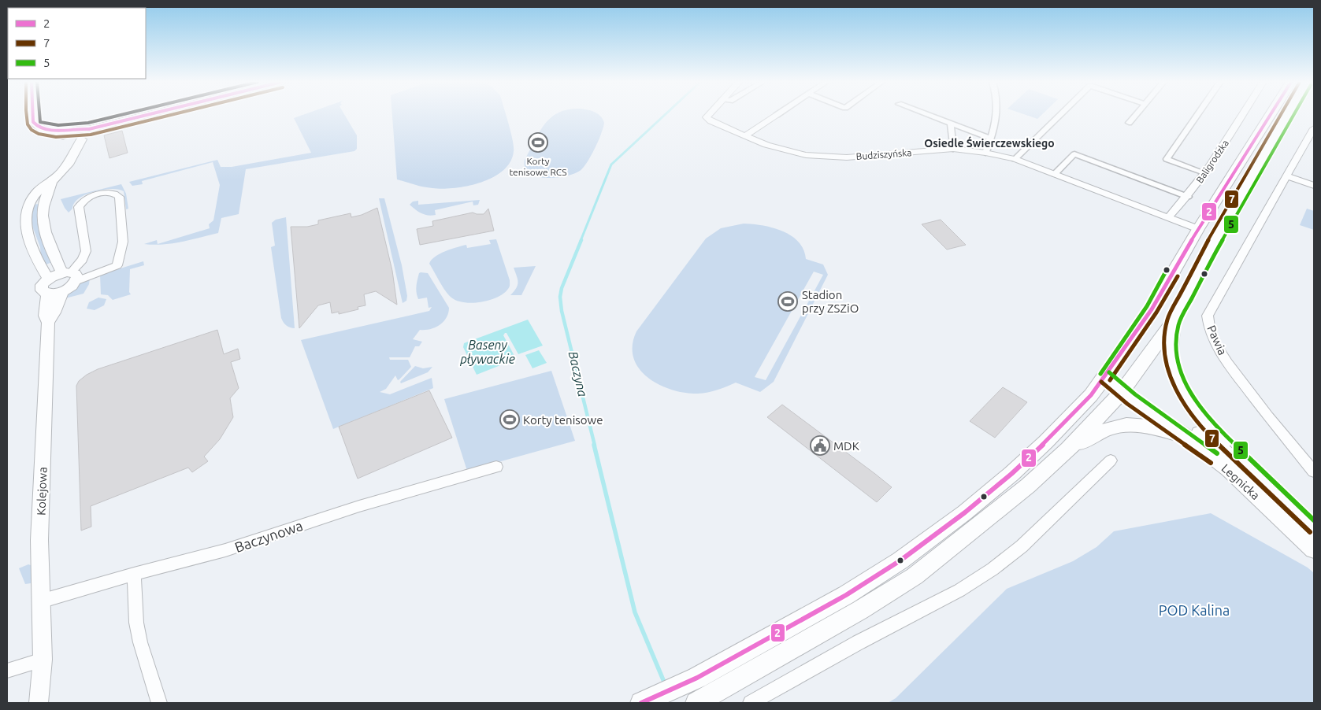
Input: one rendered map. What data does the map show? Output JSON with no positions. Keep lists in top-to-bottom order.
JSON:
{
  "streets": {
    "main road": ["Legnicka"],
    "street": [
      "Budziszyńska",
      "Baligrodzka",
      "Pawia",
      "Kolejowa",
      "Baczynowa"
    ]
  },
  "crossings": [
    ["Budziszyńska", "Baligrodzka"],
    ["Kolejowa", "Baczynowa"]
  ],
  "districts": ["Osiedle Świerczewskiego"],
  "water": ["Baseny pływackie", "Baczyna"],
  "parks": ["POD Kalina"],
  "places": {
    "sports": ["Korty tenisowe RCS", "Stadion przy ZSZiO", "Korty tenisowe"],
    "public building": ["MDK"]
  },
  "lines": ["transit line 2", "transit line 7", "transit line 5"],
  "legend": ["2", "7", "5"]
}
